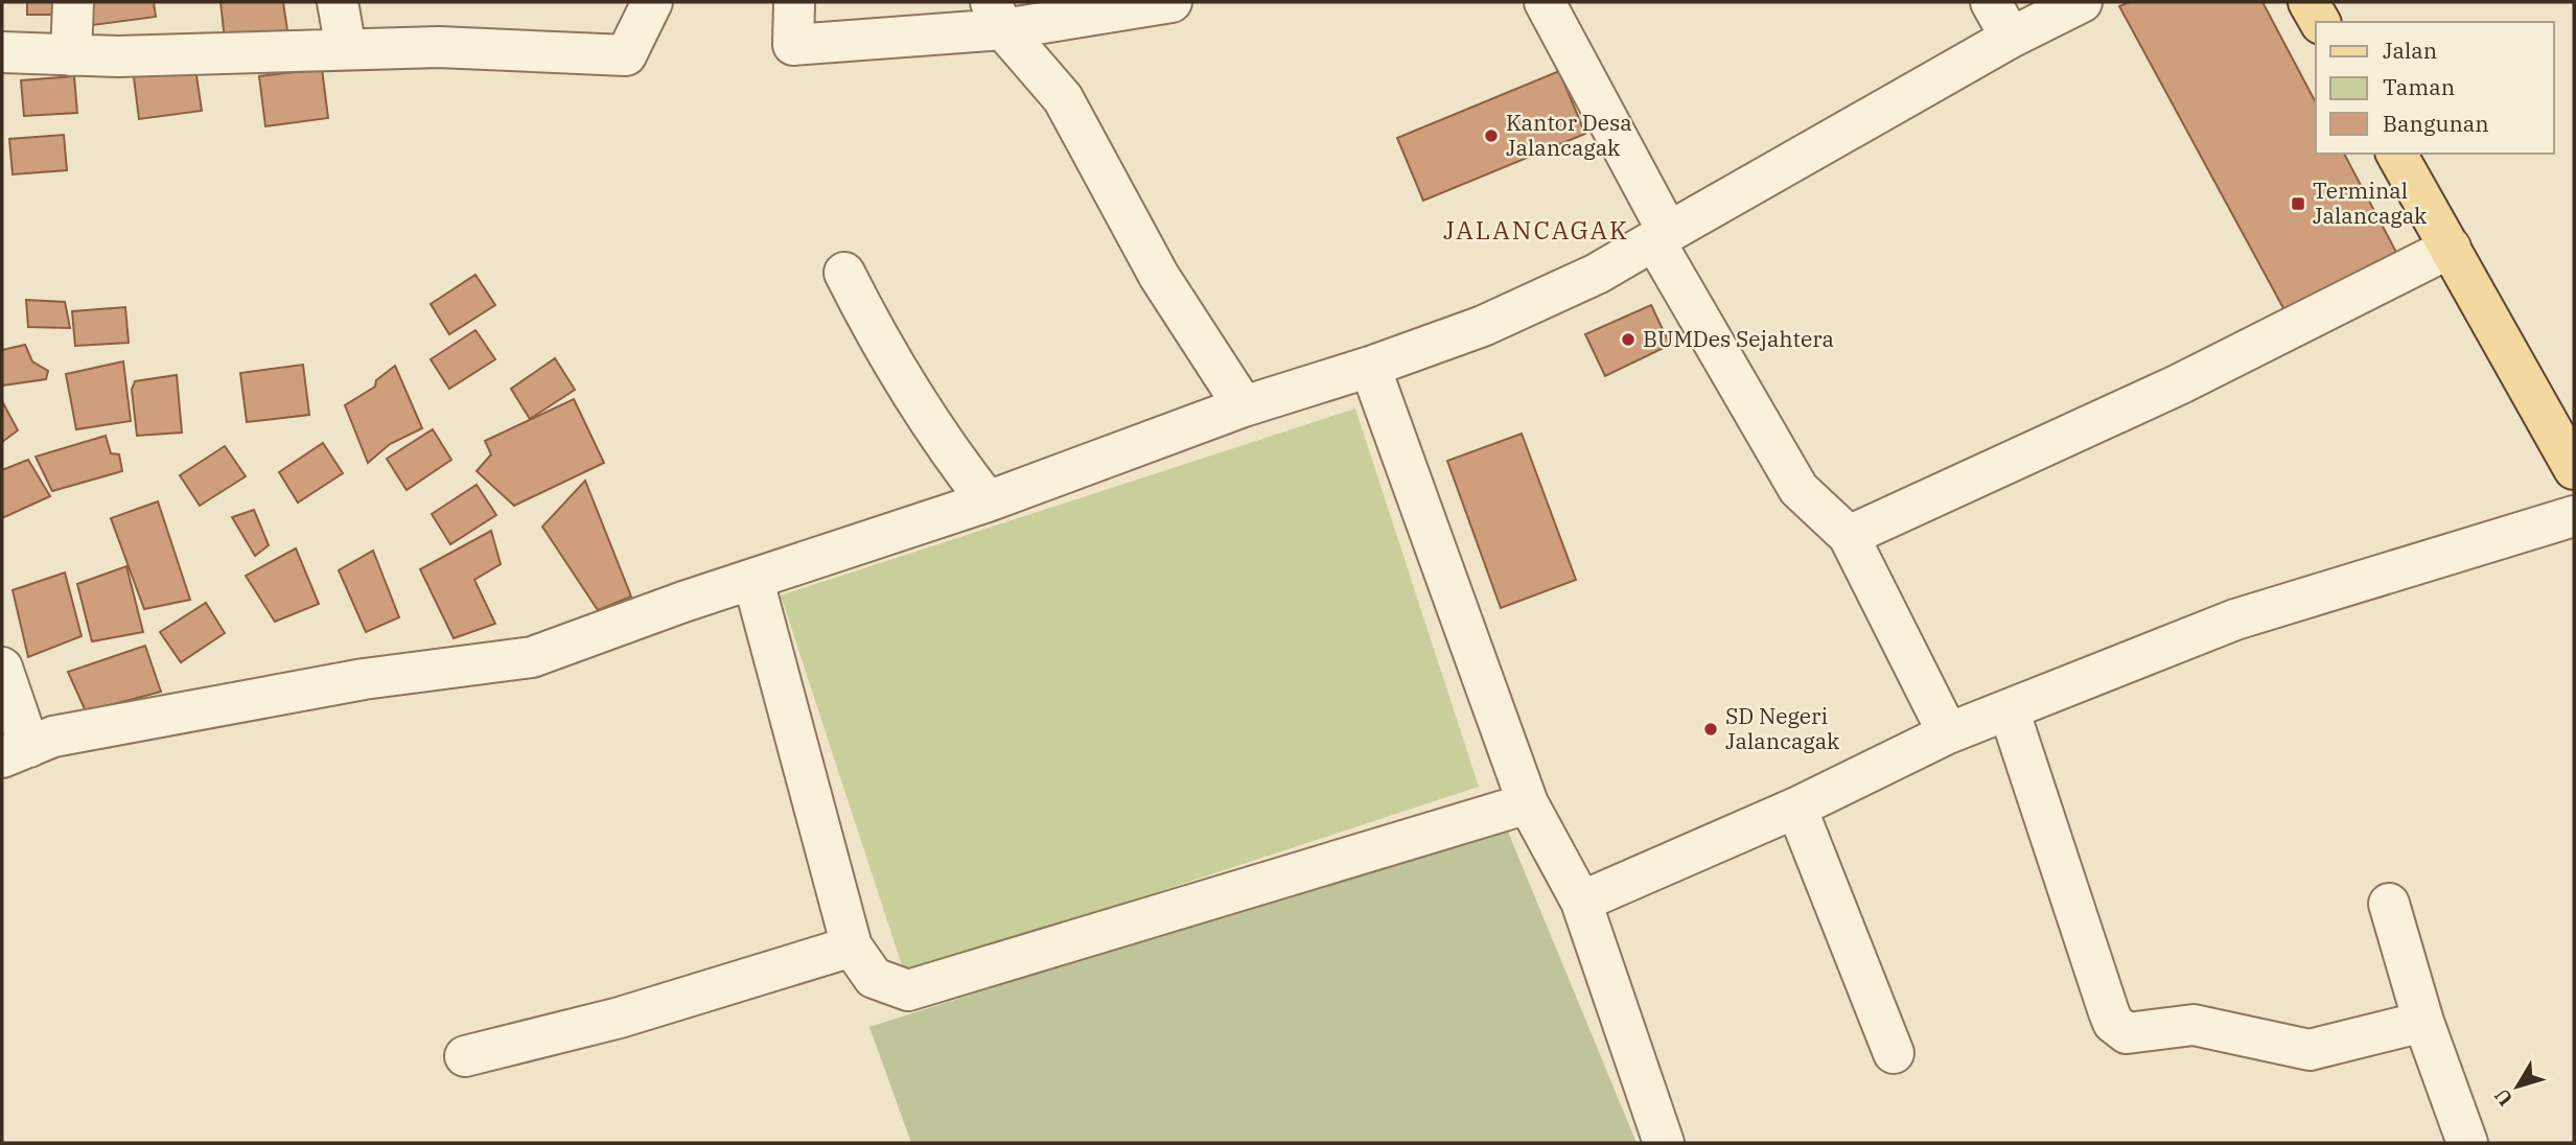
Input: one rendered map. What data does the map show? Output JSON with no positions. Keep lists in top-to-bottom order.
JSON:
{
  "districts": ["JALANCAGAK"],
  "places": {
    "other": ["Kantor Desa Jalancagak", "BUMDes Sejahtera", "SD Negeri Jalancagak"],
    "transit": ["Terminal Jalancagak"]
  },
  "legend": ["Jalan", "Taman", "Bangunan"],
  "north": "bottom left"
}
